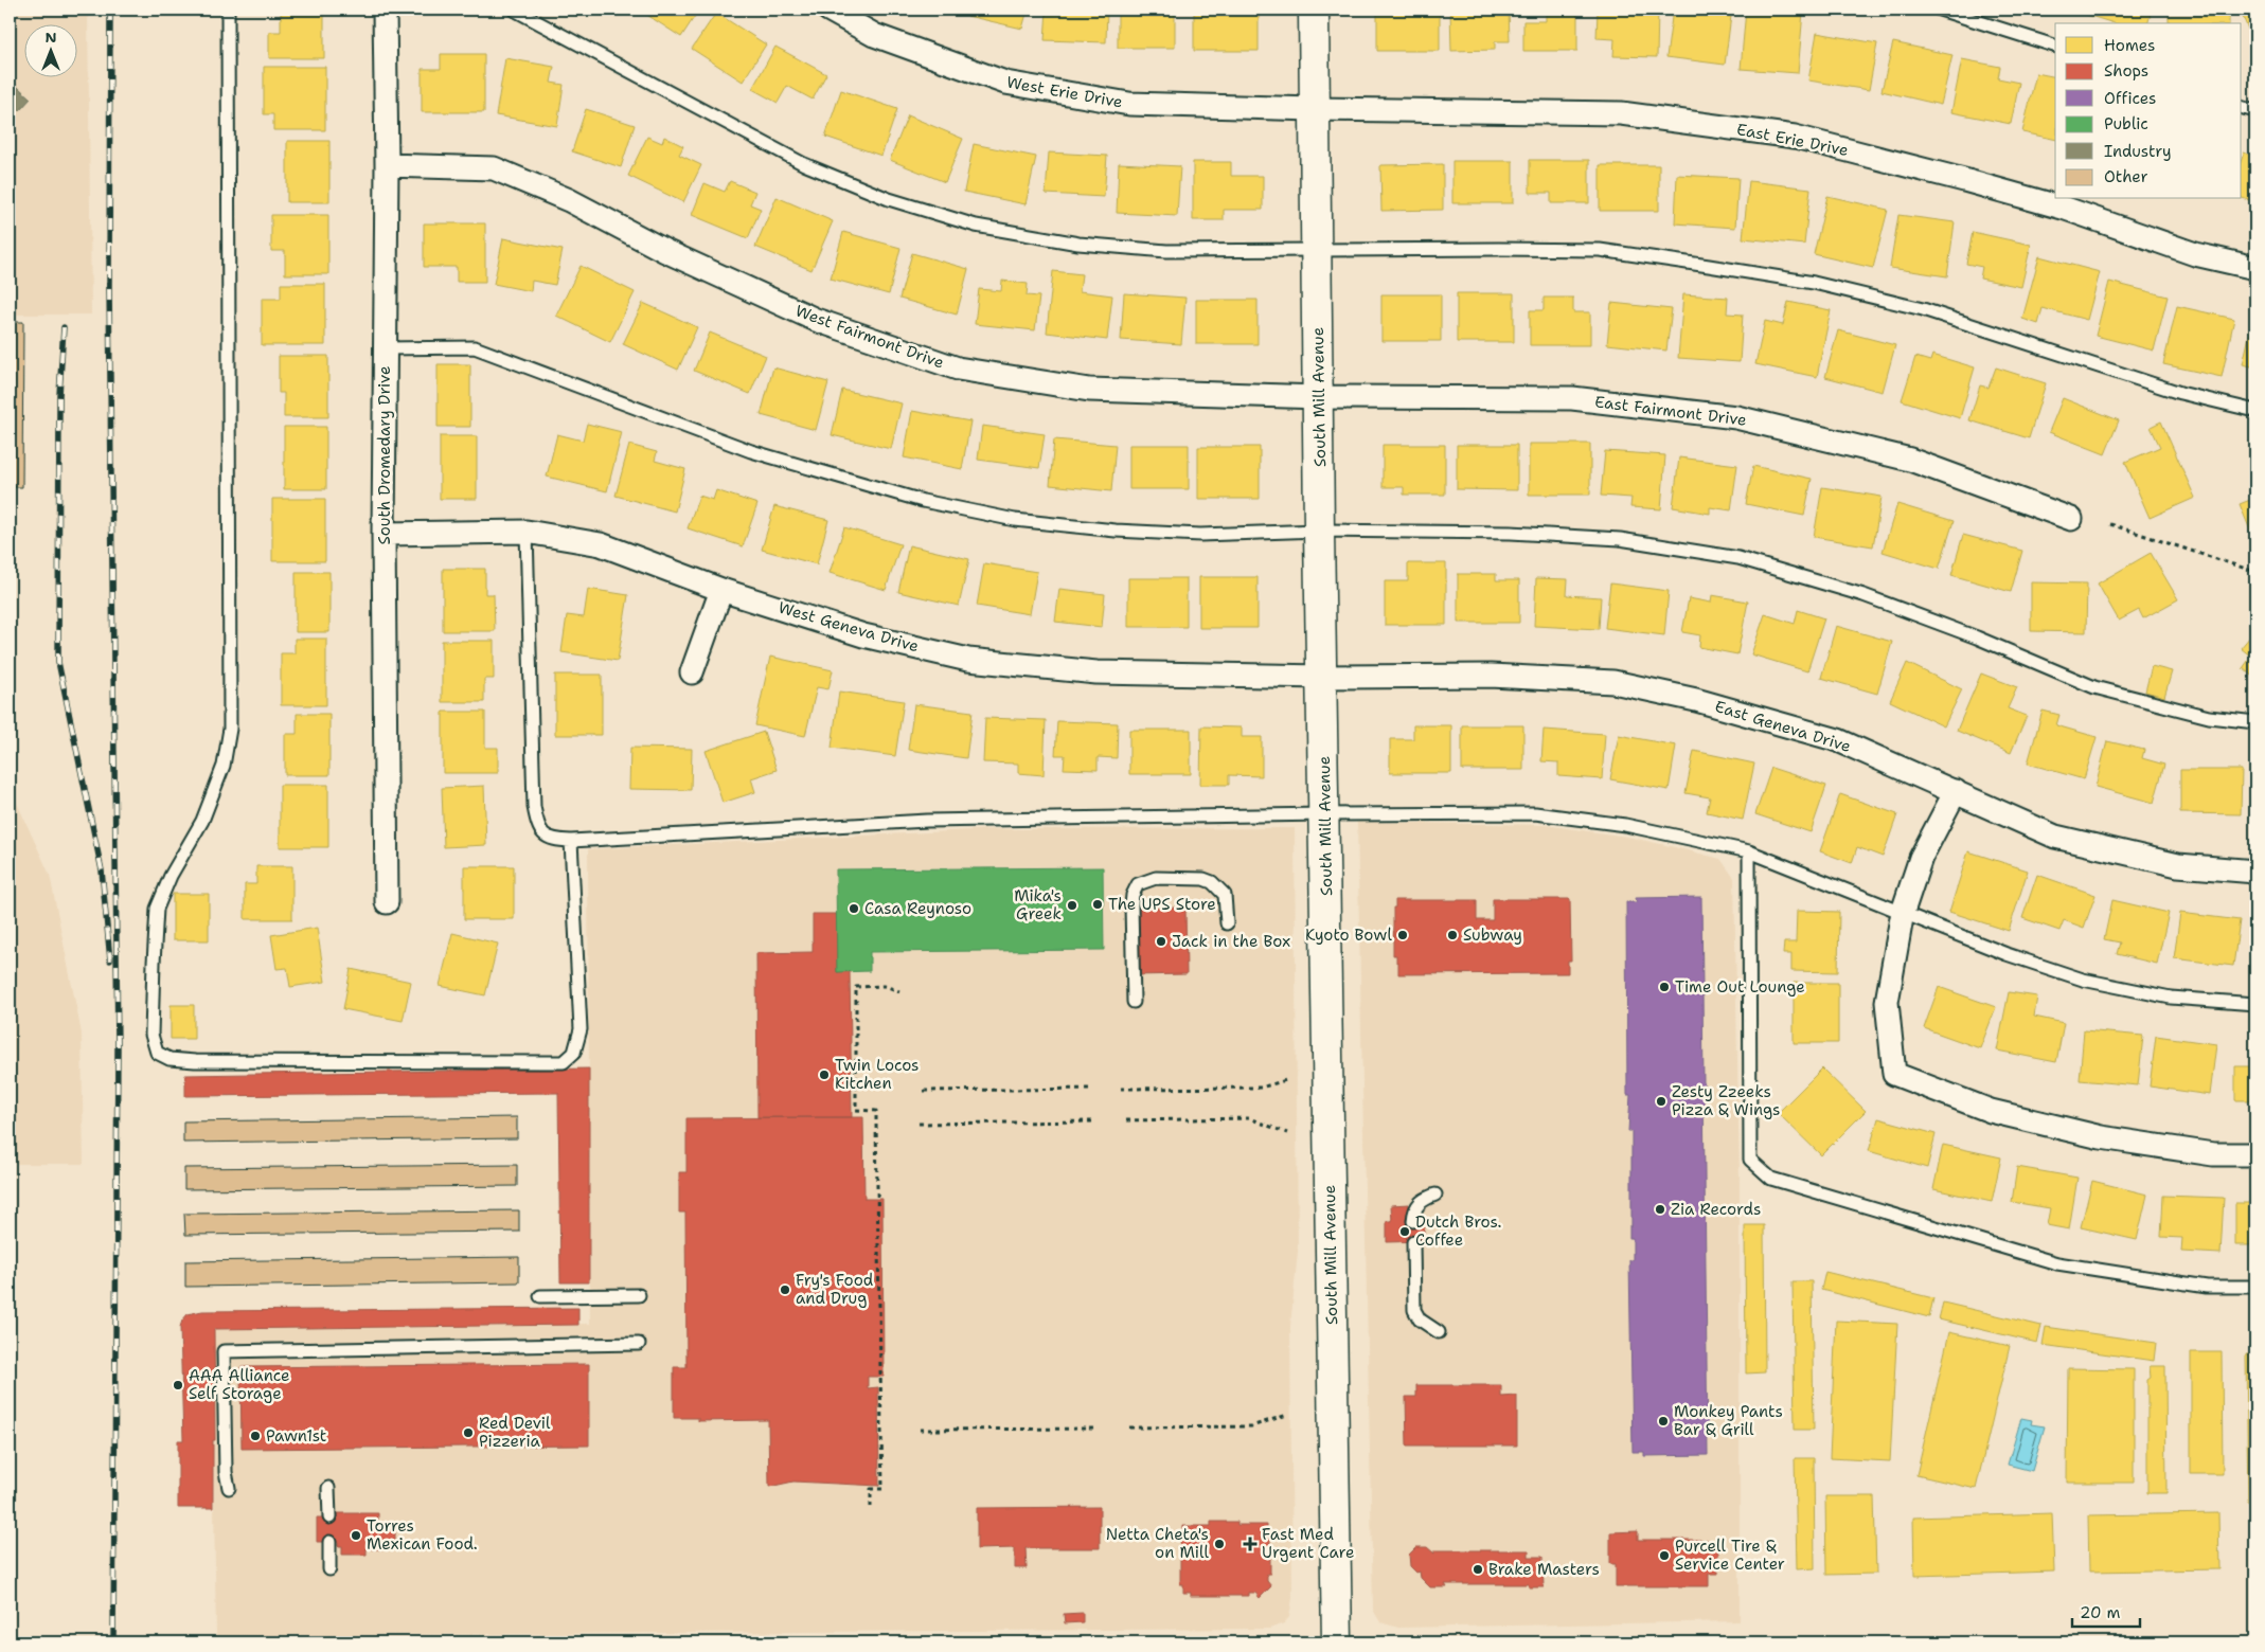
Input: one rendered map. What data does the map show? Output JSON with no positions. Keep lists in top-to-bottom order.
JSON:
{
  "streets": {
    "main road": ["South Mill Avenue"],
    "street": [
      "West Erie Drive",
      "East Erie Drive",
      "West Fairmont Drive",
      "East Fairmont Drive",
      "South Dromedary Drive",
      "West Geneva Drive",
      "East Geneva Drive"
    ]
  },
  "crossings": [
    ["West Erie Drive", "East Erie Drive"],
    ["West Erie Drive", "South Mill Avenue"],
    ["East Erie Drive", "South Mill Avenue"],
    ["West Fairmont Drive", "South Mill Avenue"],
    ["West Fairmont Drive", "East Fairmont Drive"],
    ["West Fairmont Drive", "South Dromedary Drive"],
    ["South Mill Avenue", "East Fairmont Drive"],
    ["South Mill Avenue", "West Geneva Drive"],
    ["South Mill Avenue", "East Geneva Drive"],
    ["South Dromedary Drive", "West Geneva Drive"],
    ["West Geneva Drive", "East Geneva Drive"]
  ],
  "places": {
    "other": [
      "The UPS Store",
      "Mika's Greek",
      "Casa Reynoso",
      "Kyoto Bowl",
      "Subway",
      "Jack in the Box",
      "Time Out Lounge",
      "Twin Locos Kitchen",
      "Zesty Zzeeks Pizza & Wings",
      "Zia Records",
      "Dutch Bros. Coffee",
      "Fry's Food and Drug",
      "AAA Alliance Self Storage",
      "Monkey Pants Bar & Grill",
      "Red Devil Pizzeria",
      "Pawn1st",
      "Torres Mexican Food.",
      "Netta Cheta's on Mill",
      "Purcell Tire & Service Center",
      "Brake Masters"
    ],
    "health": ["Fast Med Urgent Care"]
  },
  "legend": [
    "Homes",
    "Shops",
    "Offices",
    "Public",
    "Industry",
    "Other"
  ],
  "scale_bar": "20 m",
  "north": "top"
}
